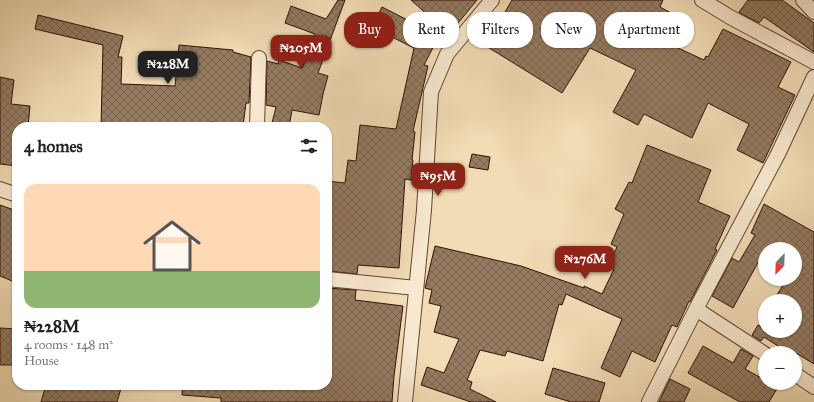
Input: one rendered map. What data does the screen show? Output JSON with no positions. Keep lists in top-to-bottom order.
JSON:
{
  "north": "bottom left",
  "page": {
    "chip": [
      "Buy",
      "Rent",
      "Filters",
      "New",
      "Apartment"
    ],
    "price": [
      "₦205M",
      "₦228M",
      "₦95M",
      "₦276M"
    ],
    "heading": "4 homes",
    "list": [
      {
        "name": "₦228M",
        "note": "4 rooms · 148 m² · House"
      }
    ],
    "map_buttons": ["+", "−"]
  }
}
